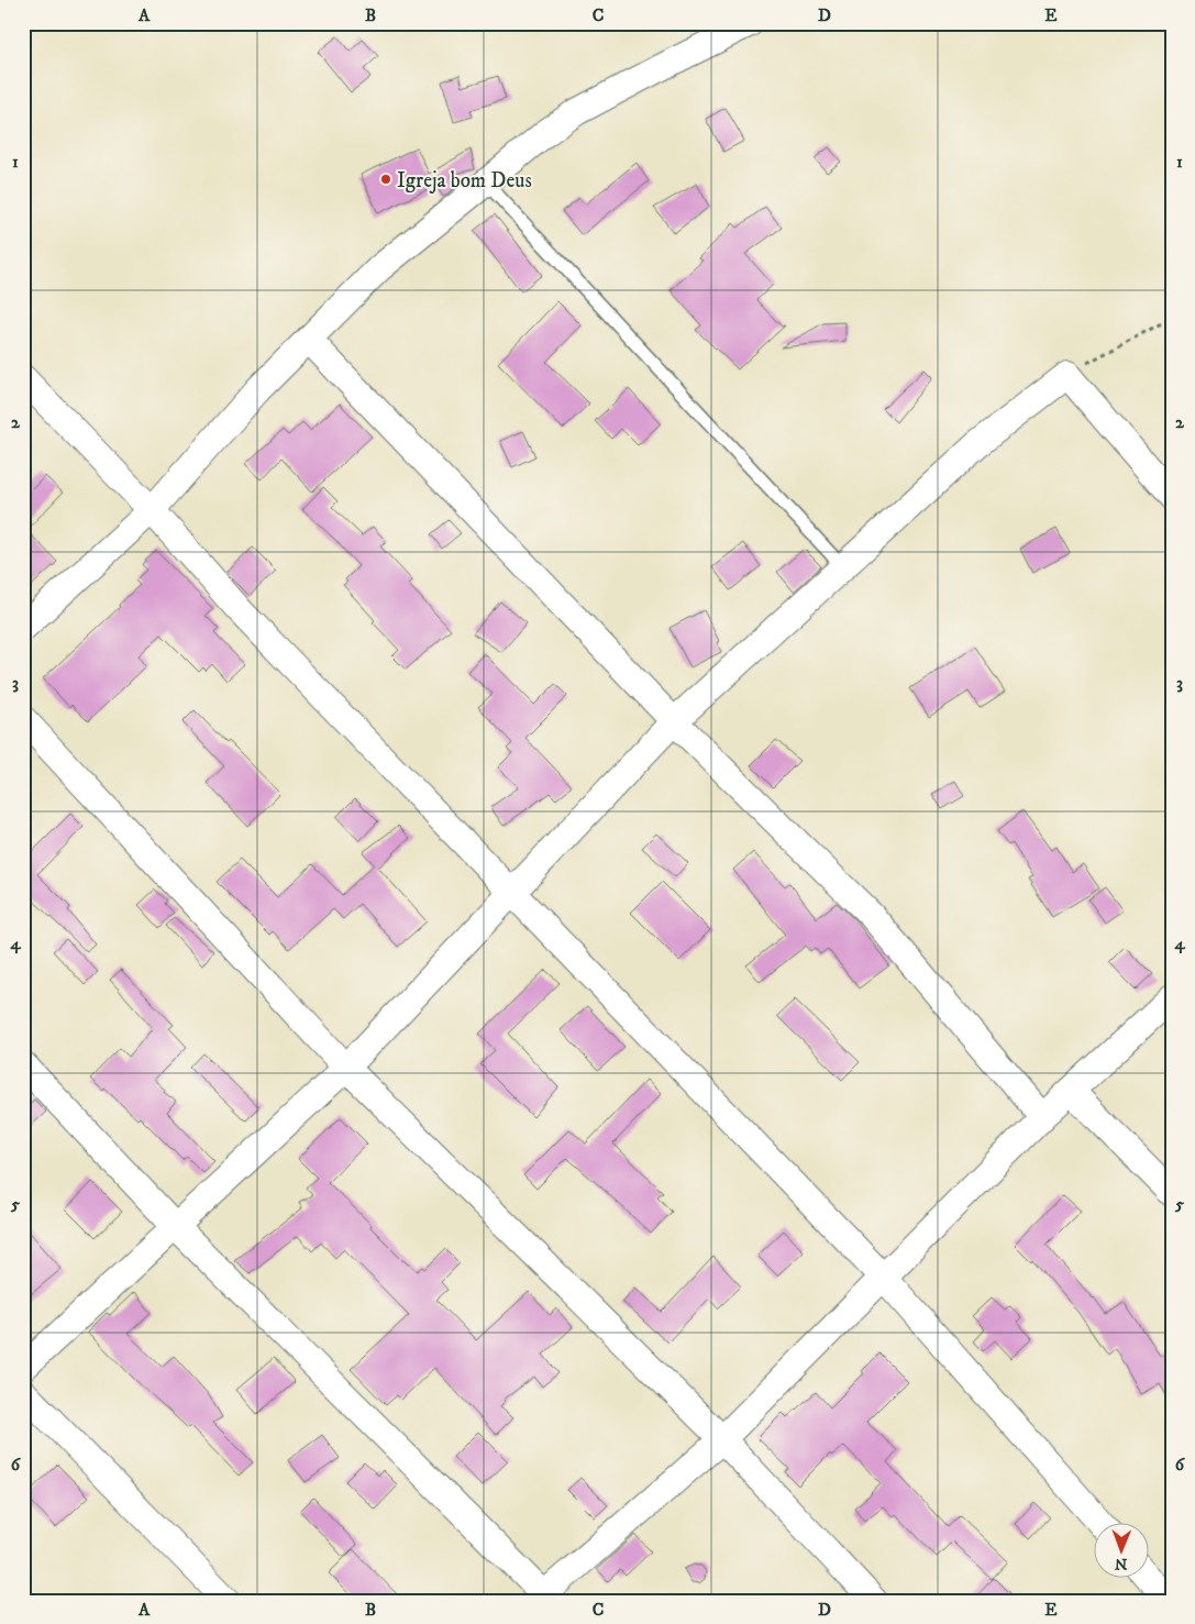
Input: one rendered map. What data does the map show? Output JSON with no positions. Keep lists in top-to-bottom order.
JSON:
{
  "places": ["Igreja bom Deus"],
  "north": "bottom",
  "grid": {
    "columns": [
      "A",
      "B",
      "C",
      "D",
      "E"
    ],
    "rows": [
      "1",
      "2",
      "3",
      "4",
      "5",
      "6"
    ]
  }
}
